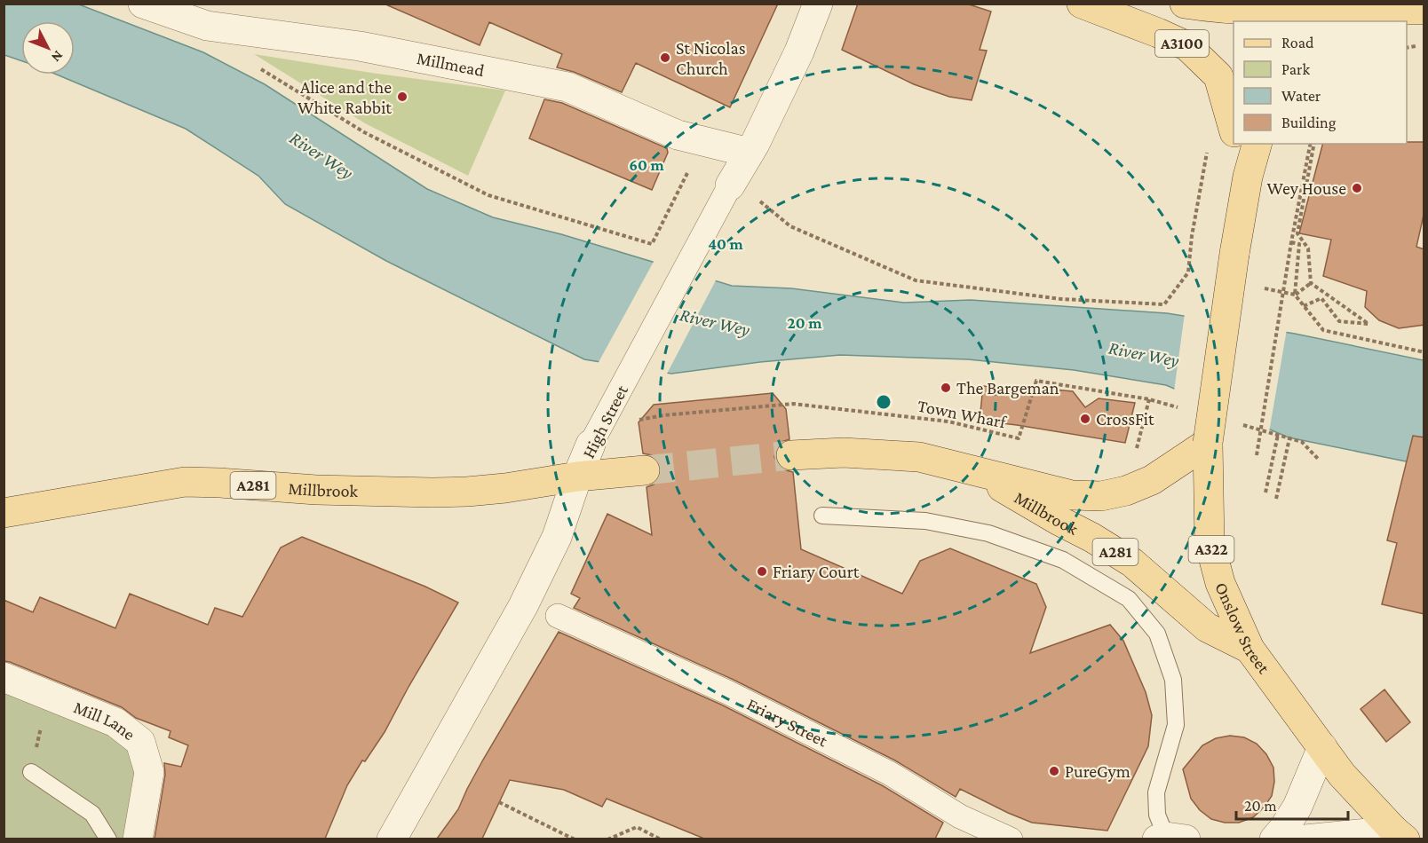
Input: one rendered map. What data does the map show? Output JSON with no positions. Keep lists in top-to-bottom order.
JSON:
{
  "streets": {
    "main road": [
      "A3100",
      "A281",
      "Millbrook",
      "A322",
      "Onslow Street"
    ],
    "street": [
      "Millmead",
      "High Street",
      "Friary Street",
      "Mill Lane"
    ],
    "path": ["Town Wharf"]
  },
  "crossings": [
    ["Millmead", "High Street"],
    ["Town Wharf", "High Street"],
    ["High Street", "Millbrook"],
    ["Millbrook", "Onslow Street"]
  ],
  "water": ["River Wey"],
  "places": [
    "St Nicolas Church",
    "Alice and the White Rabbit",
    "Wey House",
    "The Bargeman",
    "CrossFit",
    "Friary Court",
    "PureGym"
  ],
  "legend": [
    "Road",
    "Park",
    "Water",
    "Building"
  ],
  "scale_bar": "20 m",
  "north": "bottom right",
  "rings": ["60 m", "40 m", "20 m"]
}
